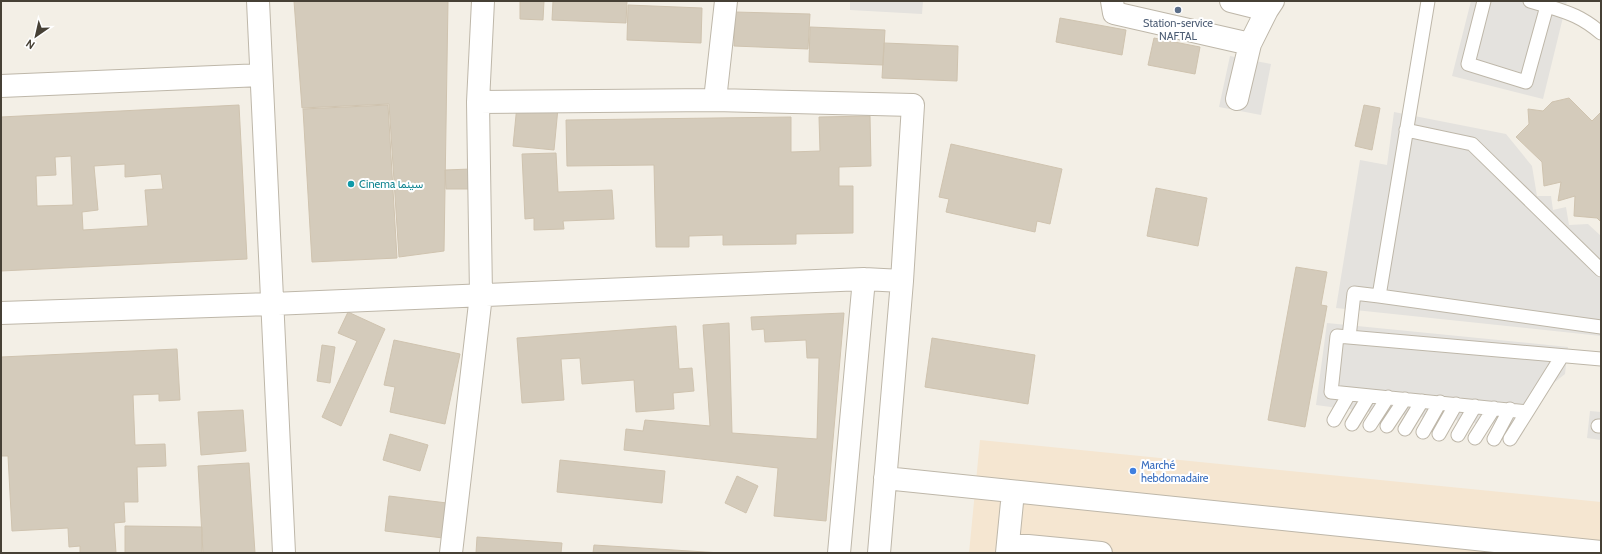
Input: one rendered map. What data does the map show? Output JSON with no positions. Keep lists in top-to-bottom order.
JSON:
{
  "places": ["Station-service NAFTAL", "Cinema سينما", "Marché hebdomadaire"],
  "north": "bottom left"
}
